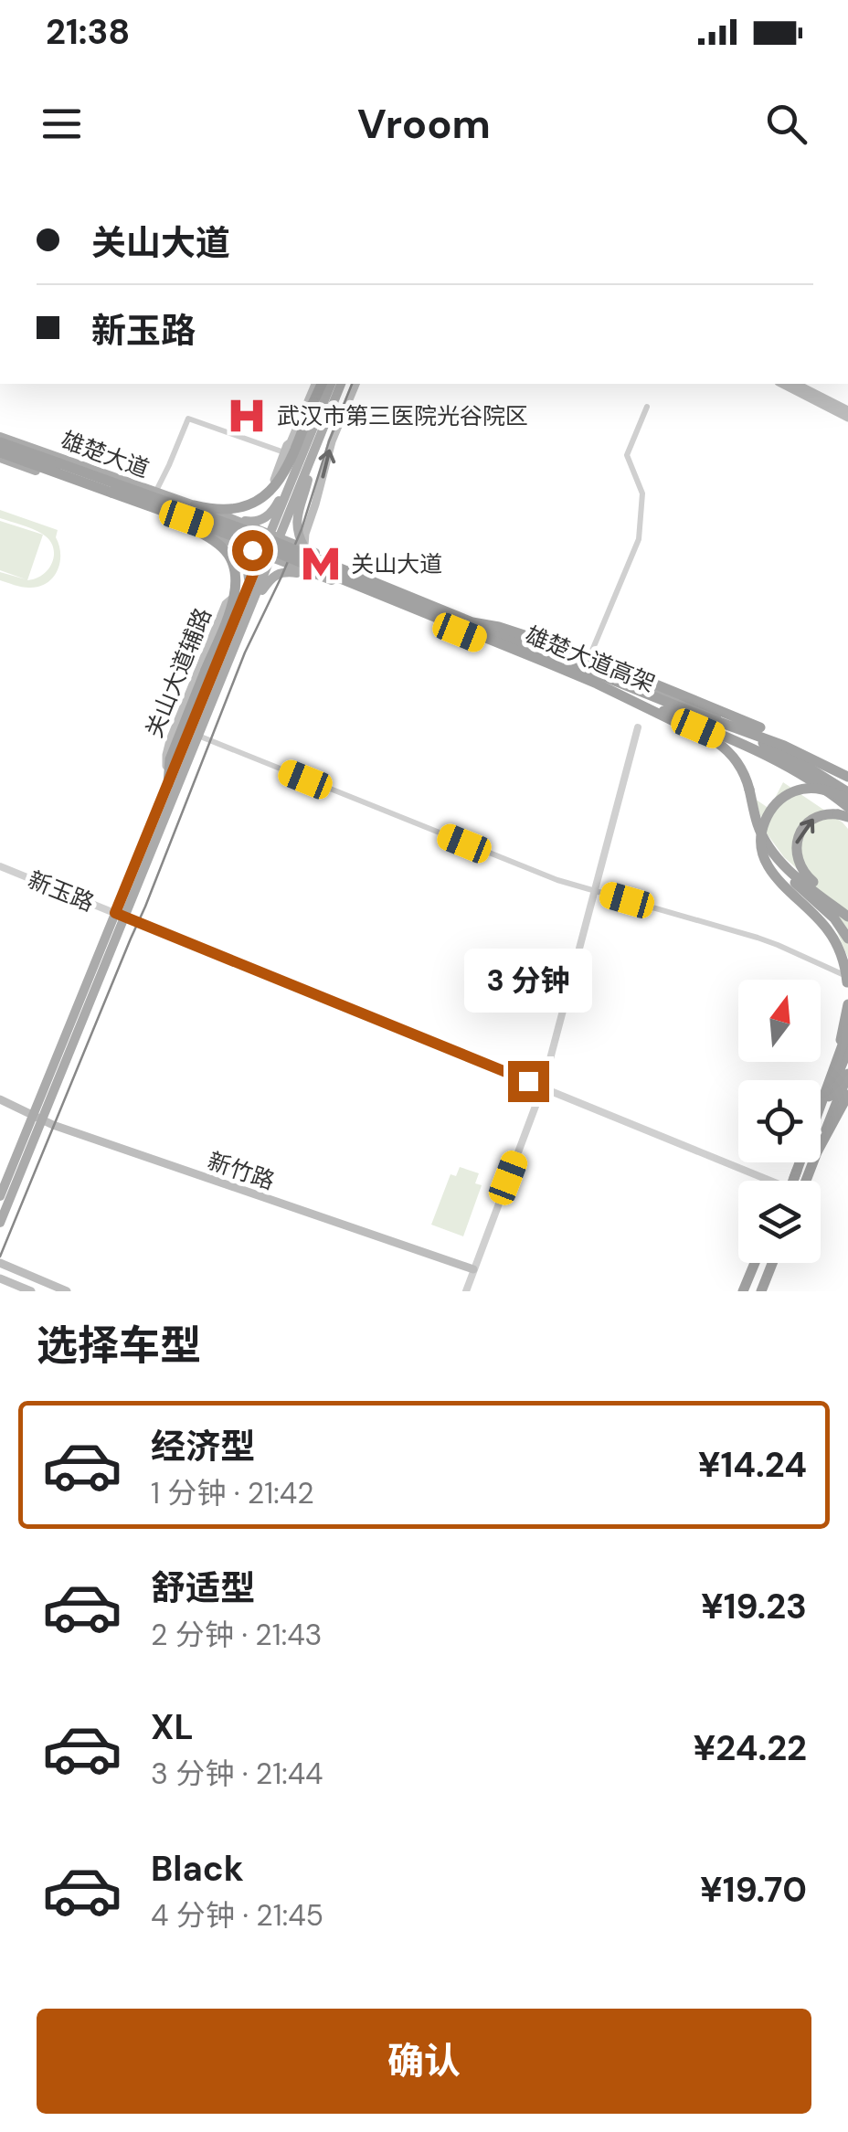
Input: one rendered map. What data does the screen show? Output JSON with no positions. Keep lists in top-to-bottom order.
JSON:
{
  "streets": {
    "highway": ["雄楚大道高架"],
    "main road": ["雄楚大道", "新竹路"],
    "street": ["新玉路"]
  },
  "crossings": [
    ["雄楚大道", "雄楚大道高架"]
  ],
  "places": {
    "hospital": ["武汉市第三医院光谷院区"],
    "metro station": ["关山大道"]
  },
  "north": "top",
  "page": {
    "status": "21:38",
    "header": "Vroom",
    "banner": ["关山大道", "新玉路"],
    "bubble": "3 分钟",
    "heading": "选择车型",
    "list": [
      {
        "name": "经济型",
        "note": "1 分钟 · 21:42",
        "value": "¥14.24"
      },
      {
        "name": "舒适型",
        "note": "2 分钟 · 21:43",
        "value": "¥19.23"
      },
      {
        "name": "XL",
        "note": "3 分钟 · 21:44",
        "value": "¥24.22"
      },
      {
        "name": "Black",
        "note": "4 分钟 · 21:45",
        "value": "¥19.70"
      }
    ],
    "buttons": "确认"
  }
}
